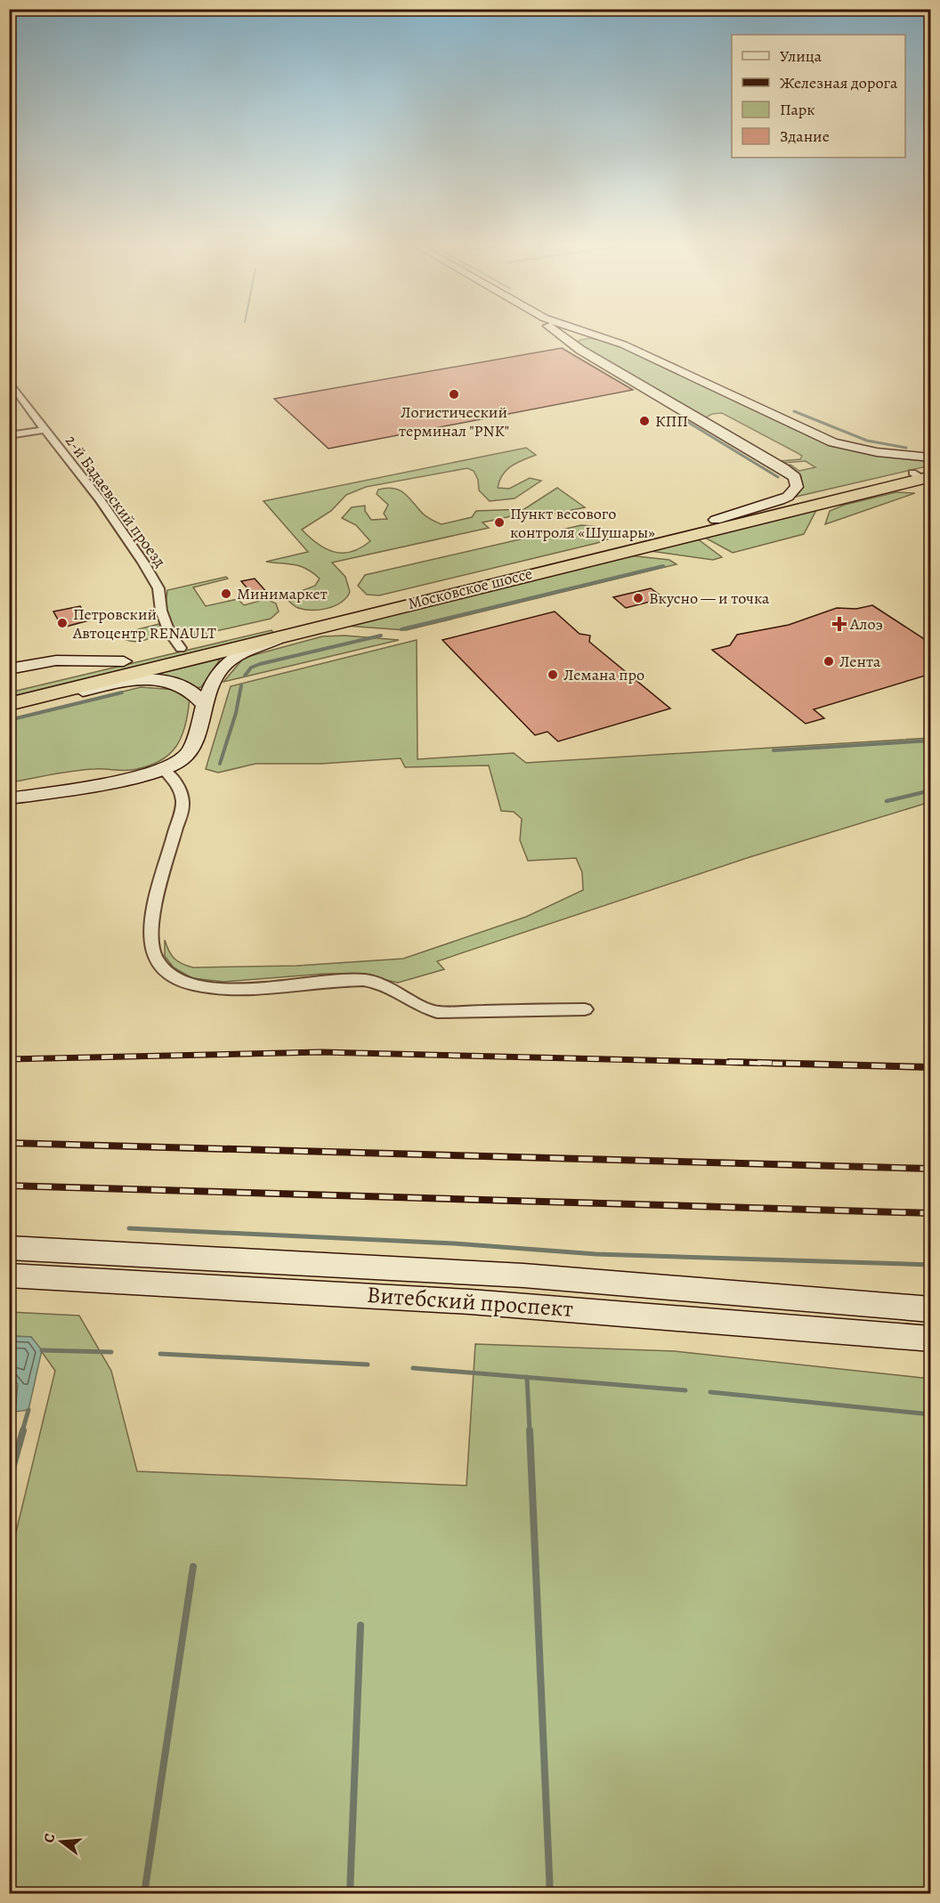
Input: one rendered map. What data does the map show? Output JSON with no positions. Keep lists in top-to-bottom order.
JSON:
{
  "streets": {
    "highway": ["Московское шоссе"],
    "street": ["2-й Бадаевский проезд", "Витебский проспект"]
  },
  "crossings": [
    ["2-й Бадаевский проезд", "Московское шоссе"]
  ],
  "places": {
    "other": [
      "Логистический терминал \"PNK\"",
      "КПП",
      "Пункт весового контроля «Шушары»",
      "Минимаркет",
      "Вкусно — и точка",
      "Петровский Автоцентр RENAULT",
      "Лента",
      "Лемана про"
    ],
    "health": ["Алоэ"]
  },
  "legend": [
    "Улица",
    "Железная дорога",
    "Парк",
    "Здание"
  ],
  "north": "left"
}
